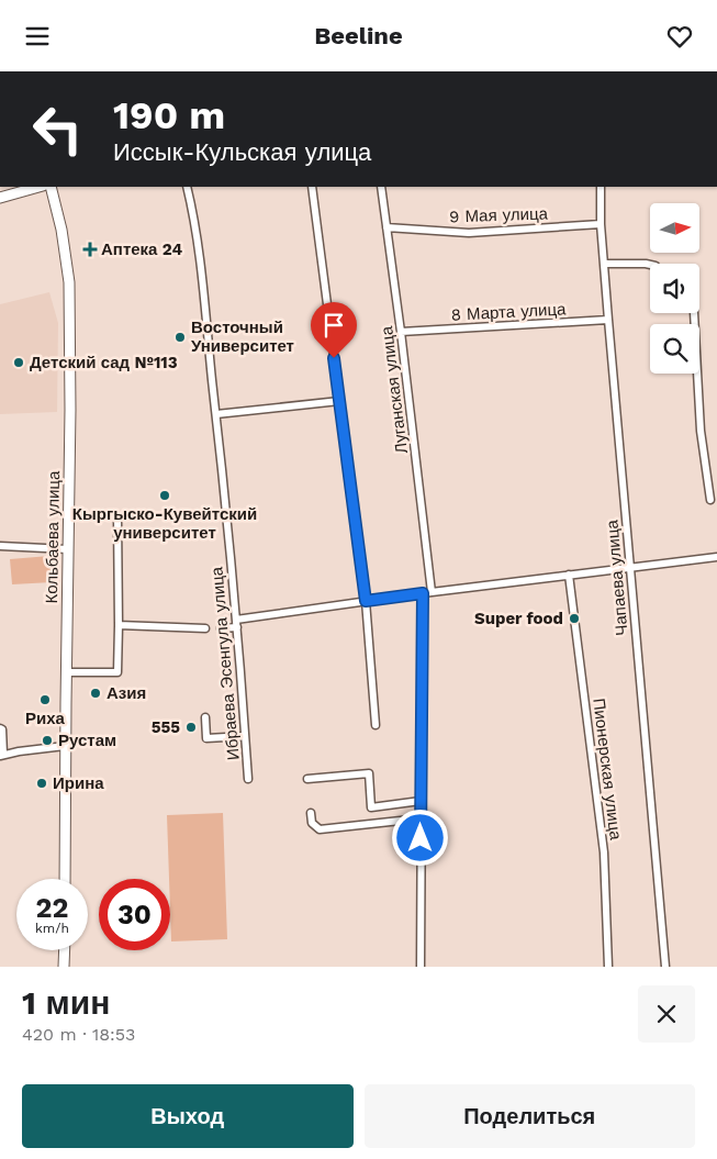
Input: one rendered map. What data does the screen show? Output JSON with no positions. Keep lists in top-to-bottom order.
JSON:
{
  "streets": {
    "main road": ["Кольбаева улица"],
    "street": [
      "9 Мая улица",
      "8 Марта улица",
      "Луганская улица",
      "Чапаева улица",
      "Ибраева Эсенгула улица",
      "Пионерская улица"
    ]
  },
  "crossings": [
    ["9 Мая улица", "Луганская улица"],
    ["9 Мая улица", "Чапаева улица"],
    ["8 Марта улица", "Луганская улица"],
    ["8 Марта улица", "Чапаева улица"]
  ],
  "places": {
    "health": ["Аптека 24"],
    "other": [
      "Восточный Университет",
      "Детский сад №113",
      "Кыргыско-Кувейтский университет",
      "Super food",
      "Азия",
      "Риха",
      "555",
      "Рустам",
      "Ирина"
    ]
  },
  "north": "right",
  "page": {
    "header": "Beeline",
    "turn": ["190 m", "Иссык-Кульская улица"],
    "speed": "22 km/h",
    "limit": "30",
    "heading": ["1 мин", "420 m · 18:53"],
    "buttons": ["Выход", "Поделиться"]
  }
}
